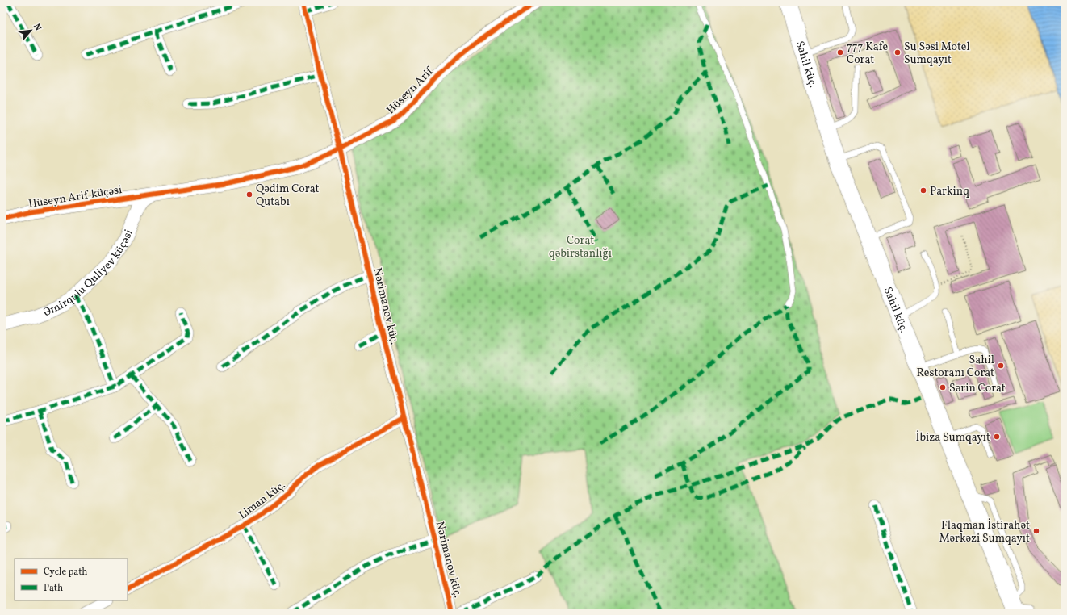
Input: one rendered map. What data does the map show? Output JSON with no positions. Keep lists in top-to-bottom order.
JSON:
{
  "streets": {
    "main road": ["Sahil küç."],
    "street": [
      "Hüseyn Arif",
      "Hüseyn Arif küçəsi",
      "Əmirqulu Quliyev küçəsi",
      "Nərimanov küç.",
      "Liman küç."
    ]
  },
  "crossings": [
    ["Hüseyn Arif", "Hüseyn Arif küçəsi"],
    ["Hüseyn Arif", "Əmirqulu Quliyev küçəsi"],
    ["Hüseyn Arif", "Nərimanov küç."],
    ["Hüseyn Arif küçəsi", "Əmirqulu Quliyev küçəsi"],
    ["Nərimanov küç.", "Liman küç."]
  ],
  "parks": ["Corat qəbirstanlığı"],
  "places": [
    "777 Kafe Corat",
    "Su Səsi Motel Sumqayıt",
    "Parkinq",
    "Qədim Corat Qutabı",
    "Sahil Restoranı Corat",
    "Sərin Corat",
    "İbiza Sumqayıt",
    "Flaqman İstirahət Mərkəzi Sumqayıt"
  ],
  "legend": ["Cycle path", "Path"],
  "north": "top right"
}
